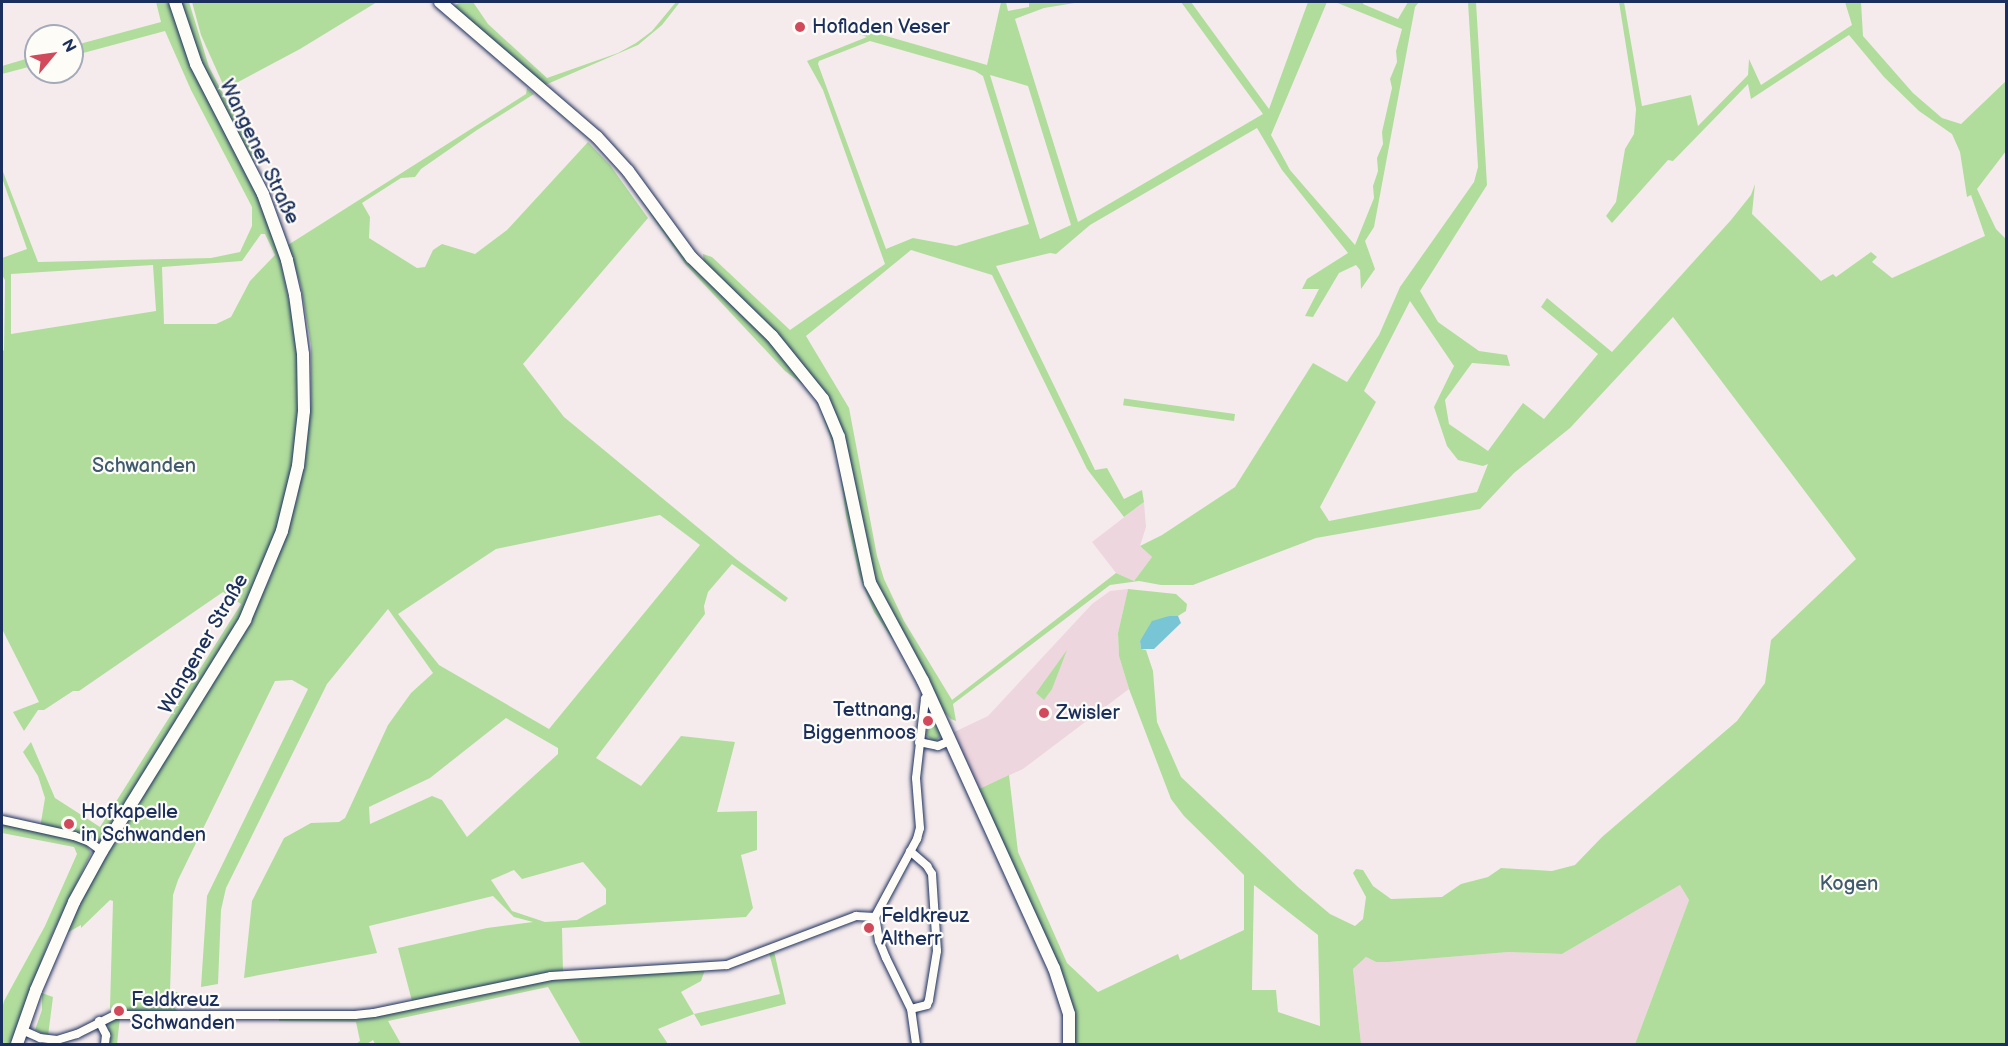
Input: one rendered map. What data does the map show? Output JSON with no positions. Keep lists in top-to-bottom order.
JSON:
{
  "streets": {
    "main road": ["Wangener Straße"]
  },
  "parks": ["Schwanden", "Kogen"],
  "places": [
    "Hofladen Veser",
    "Zwisler",
    "Tettnang, Biggenmoos",
    "Hofkapelle in Schwanden",
    "Feldkreuz Altherr",
    "Feldkreuz Schwanden"
  ],
  "north": "top right"
}
